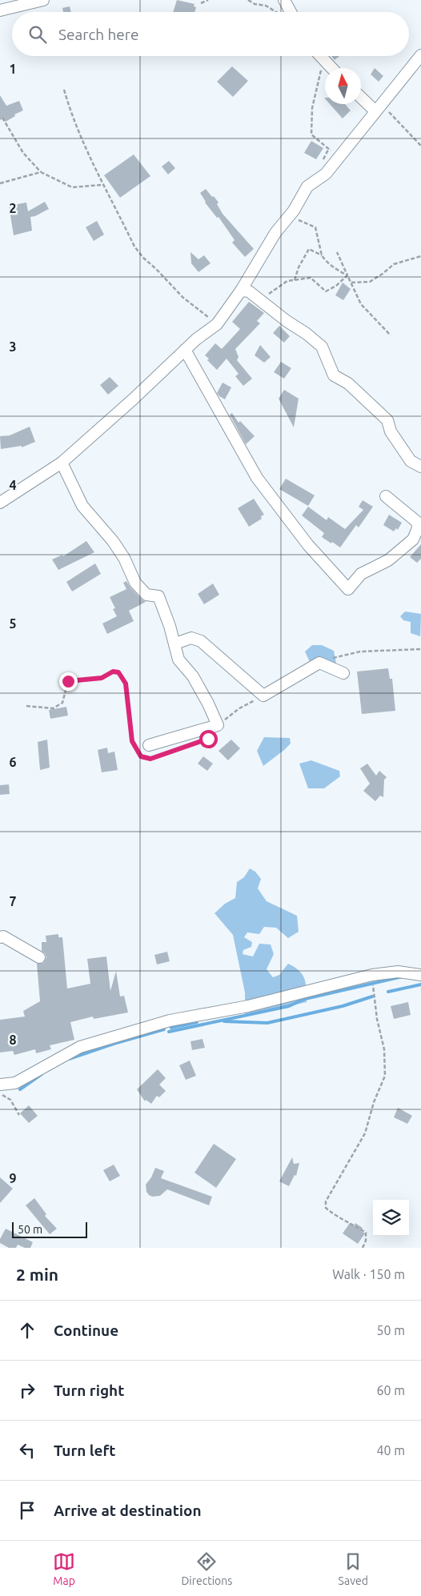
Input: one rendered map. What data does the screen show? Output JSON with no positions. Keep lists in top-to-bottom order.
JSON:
{
  "scale_bar": "50 m",
  "north": "top",
  "page": {
    "search": "Search here",
    "scale": "50 m",
    "heading": ["2 min", "Walk · 150 m"],
    "list": [
      ["Continue", "50 m"],
      ["Turn right", "60 m"],
      ["Turn left", "40 m"],
      "Arrive at destination"
    ],
    "nav": ["Map", "Directions", "Saved"]
  },
  "grid": {
    "rows": [
      "1",
      "2",
      "3",
      "4",
      "5",
      "6",
      "7",
      "8",
      "9"
    ]
  }
}
